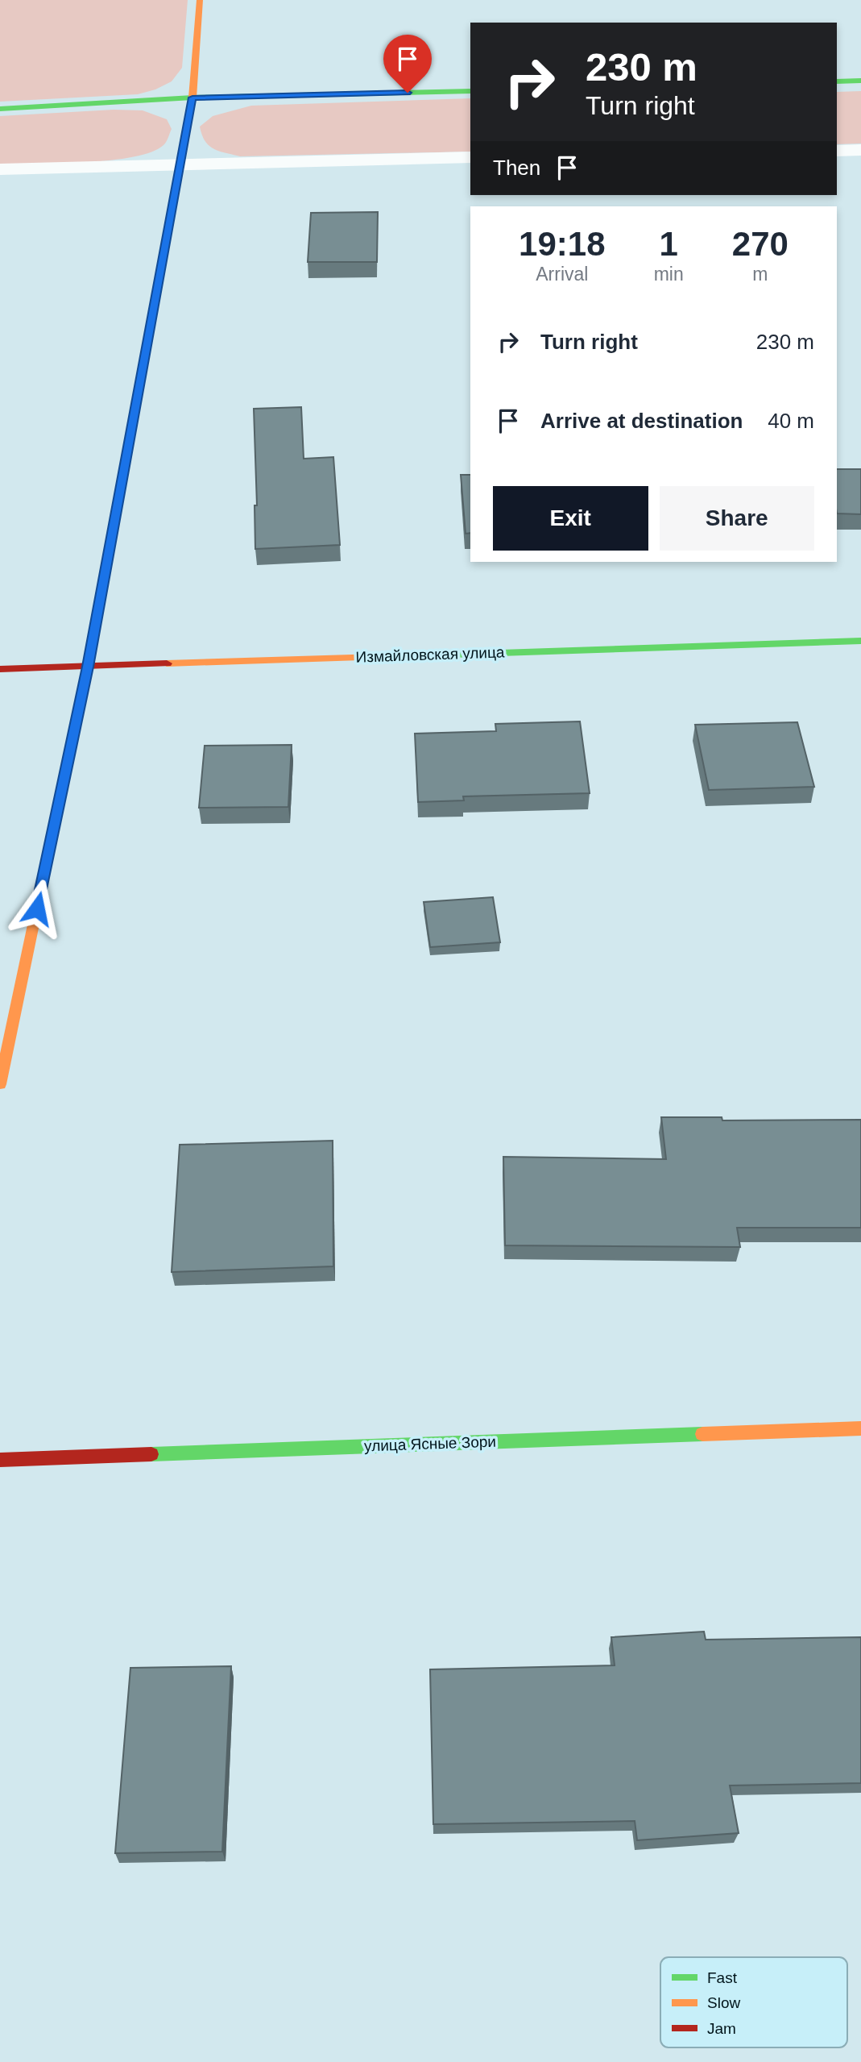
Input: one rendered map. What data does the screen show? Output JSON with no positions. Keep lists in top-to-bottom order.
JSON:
{
  "streets": {
    "street": ["Измайловская улица", "улица Ясные Зори"]
  },
  "legend": ["Fast", "Slow", "Jam"],
  "page": {
    "turn": ["230 m", "Turn right"],
    "then": "Then",
    "eta": [
      "19:18",
      "Arrival",
      "1",
      "min",
      "270",
      "m"
    ],
    "list": [
      {
        "name": "Turn right",
        "value": "230 m"
      },
      {
        "name": "Arrive at destination",
        "value": "40 m"
      }
    ],
    "buttons": ["Exit", "Share"]
  }
}
